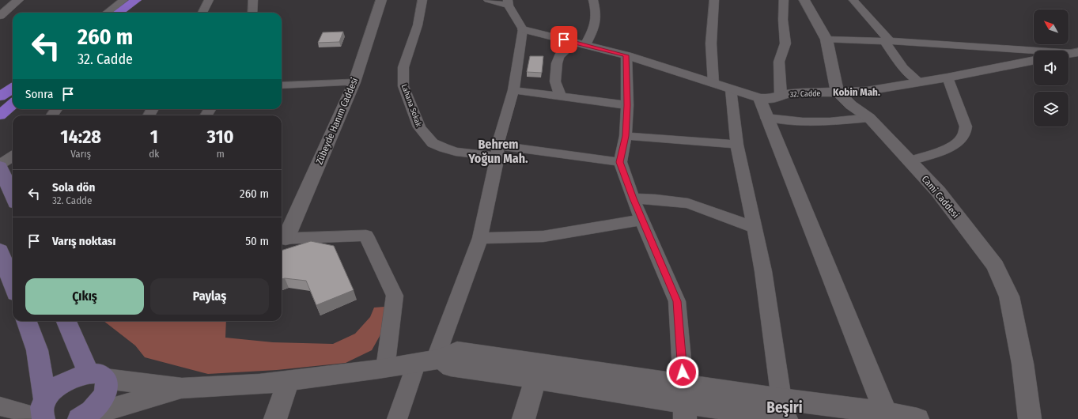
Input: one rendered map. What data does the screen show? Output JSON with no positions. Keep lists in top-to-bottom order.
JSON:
{
  "streets": {
    "street": [
      "32. Cadde",
      "Lahana Sokak",
      "Zübeyde Hanım Caddesi",
      "Cami Caddesi"
    ]
  },
  "crossings": [
    ["32. Cadde", "Cami Caddesi"]
  ],
  "districts": ["Kobin Mah.", "Behrem Yoğun Mah.", "Beşiri"],
  "north": "top left",
  "page": {
    "turn": ["260 m", "32. Cadde"],
    "then": "Sonra",
    "eta": [
      "14:28",
      "Varış",
      "1",
      "dk",
      "310",
      "m"
    ],
    "list": [
      {
        "name": "Sola dön",
        "note": "32. Cadde",
        "value": "260 m"
      },
      {
        "name": "Varış noktası",
        "value": "50 m"
      }
    ],
    "buttons": ["Çıkış", "Paylaş"]
  }
}
